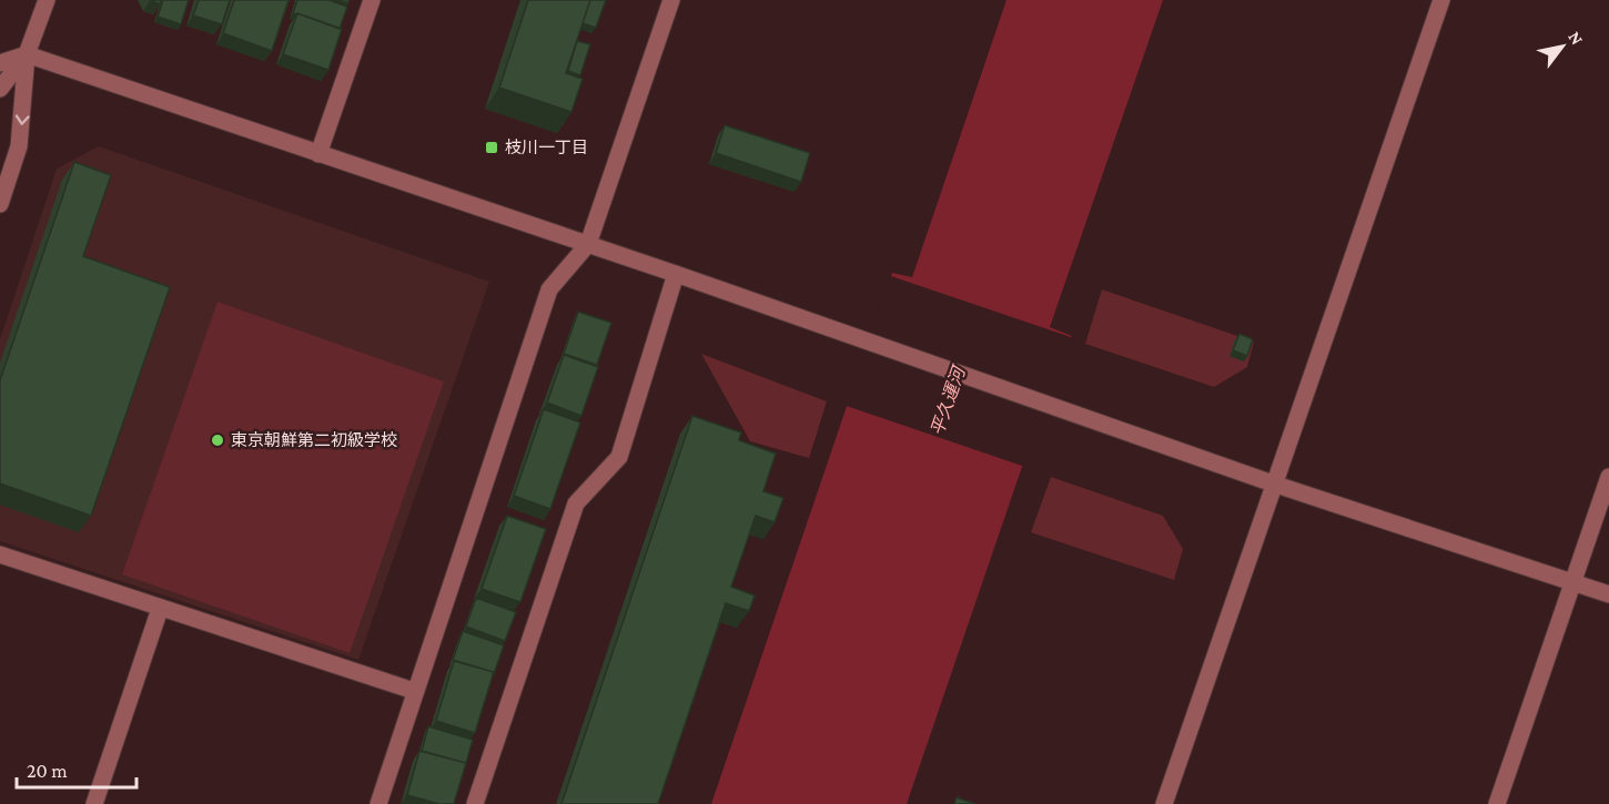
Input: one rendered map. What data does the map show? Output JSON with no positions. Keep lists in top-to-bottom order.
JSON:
{
  "water": ["平久運河"],
  "places": {
    "transit": ["枝川一丁目"],
    "other": ["東京朝鮮第二初級学校"]
  },
  "scale_bar": "20 m",
  "north": "top right"
}
